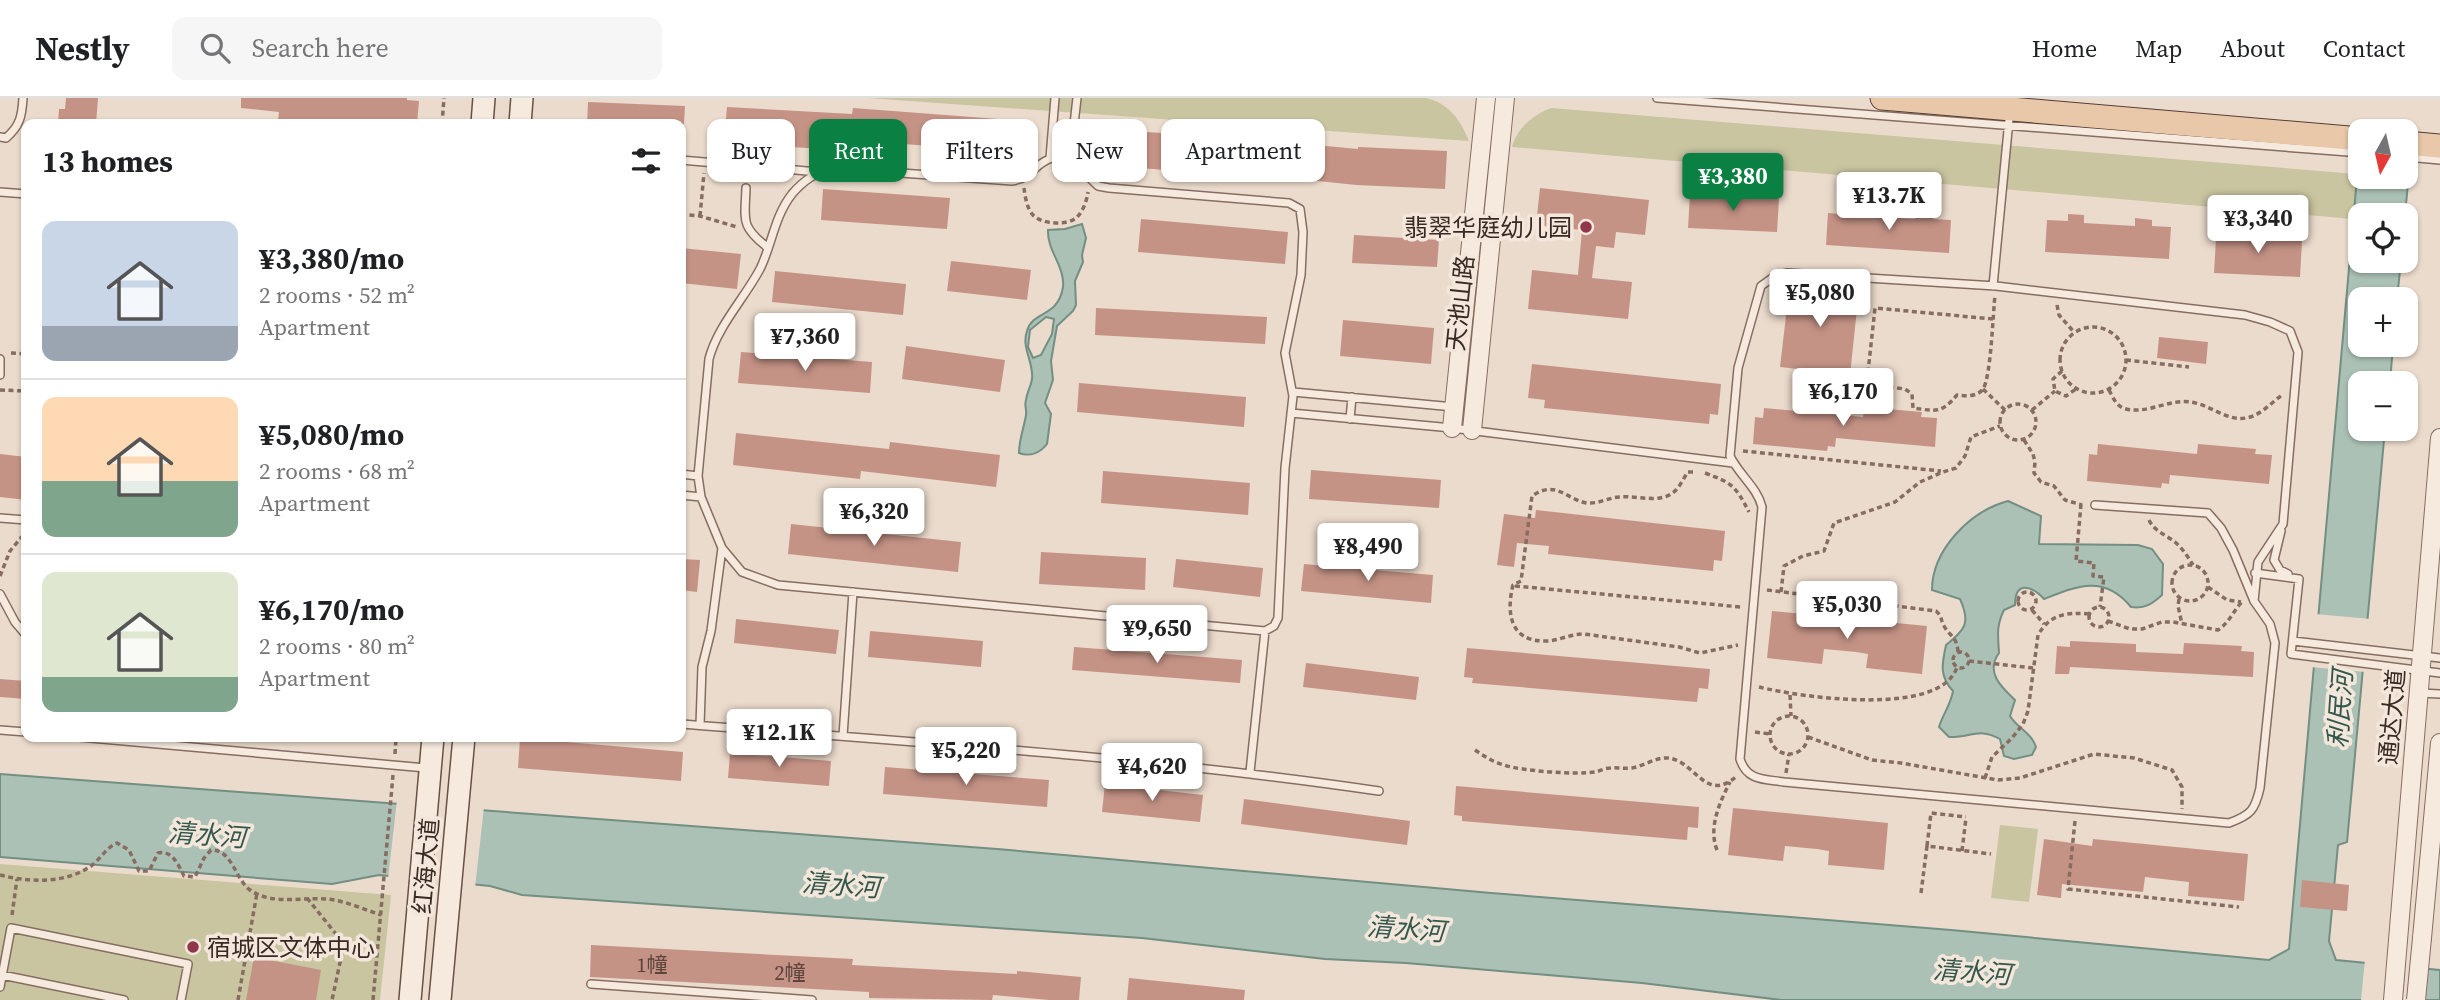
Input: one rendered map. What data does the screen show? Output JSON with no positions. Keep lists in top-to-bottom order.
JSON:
{
  "streets": {
    "main road": ["红海大道"],
    "street": ["天池山路", "通达大道"]
  },
  "water": ["利民河", "清水河"],
  "places": ["翡翠华庭幼儿园", "宿城区文体中心"],
  "house_numbers": ["1幢", "2幢"],
  "north": "bottom",
  "page": {
    "header": "Nestly",
    "search": "Search here",
    "nav": [
      "Home",
      "Map",
      "About",
      "Contact"
    ],
    "map_buttons": ["+", "−"],
    "chip": [
      "Buy",
      "Rent",
      "Filters",
      "New",
      "Apartment"
    ],
    "heading": "13 homes",
    "price": [
      "¥3,380",
      "¥13.7K",
      "¥3,340",
      "¥5,080",
      "¥7,360",
      "¥6,170",
      "¥6,320",
      "¥8,490",
      "¥5,030",
      "¥9,650",
      "¥12.1K",
      "¥5,220",
      "¥4,620"
    ],
    "list": [
      {
        "name": "¥3,380/mo",
        "note": "2 rooms · 52 m² · Apartment"
      },
      {
        "name": "¥5,080/mo",
        "note": "2 rooms · 68 m² · Apartment"
      },
      {
        "name": "¥6,170/mo",
        "note": "2 rooms · 80 m² · Apartment"
      }
    ]
  }
}
